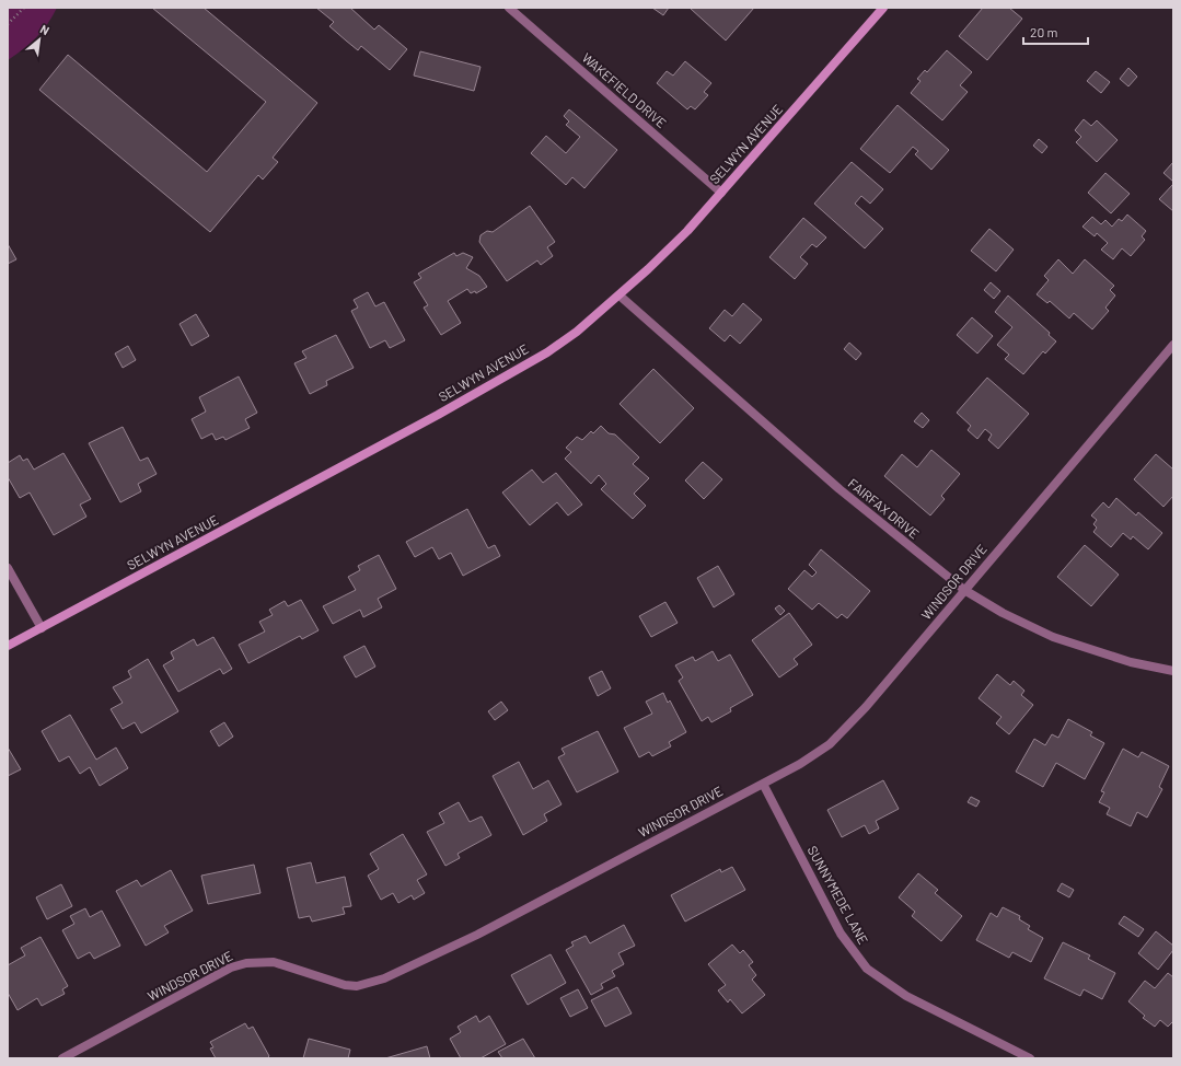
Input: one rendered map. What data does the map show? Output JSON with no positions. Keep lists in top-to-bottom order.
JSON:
{
  "streets": {
    "street": [
      "WAKEFIELD DRIVE",
      "SELWYN AVENUE",
      "FAIRFAX DRIVE",
      "WINDSOR DRIVE",
      "SUNNYMEDE LANE"
    ]
  },
  "crossings": [
    ["WAKEFIELD DRIVE", "SELWYN AVENUE"],
    ["SELWYN AVENUE", "FAIRFAX DRIVE"],
    ["FAIRFAX DRIVE", "WINDSOR DRIVE"],
    ["WINDSOR DRIVE", "SUNNYMEDE LANE"]
  ],
  "scale_bar": "20 m",
  "north": "top right"
}
